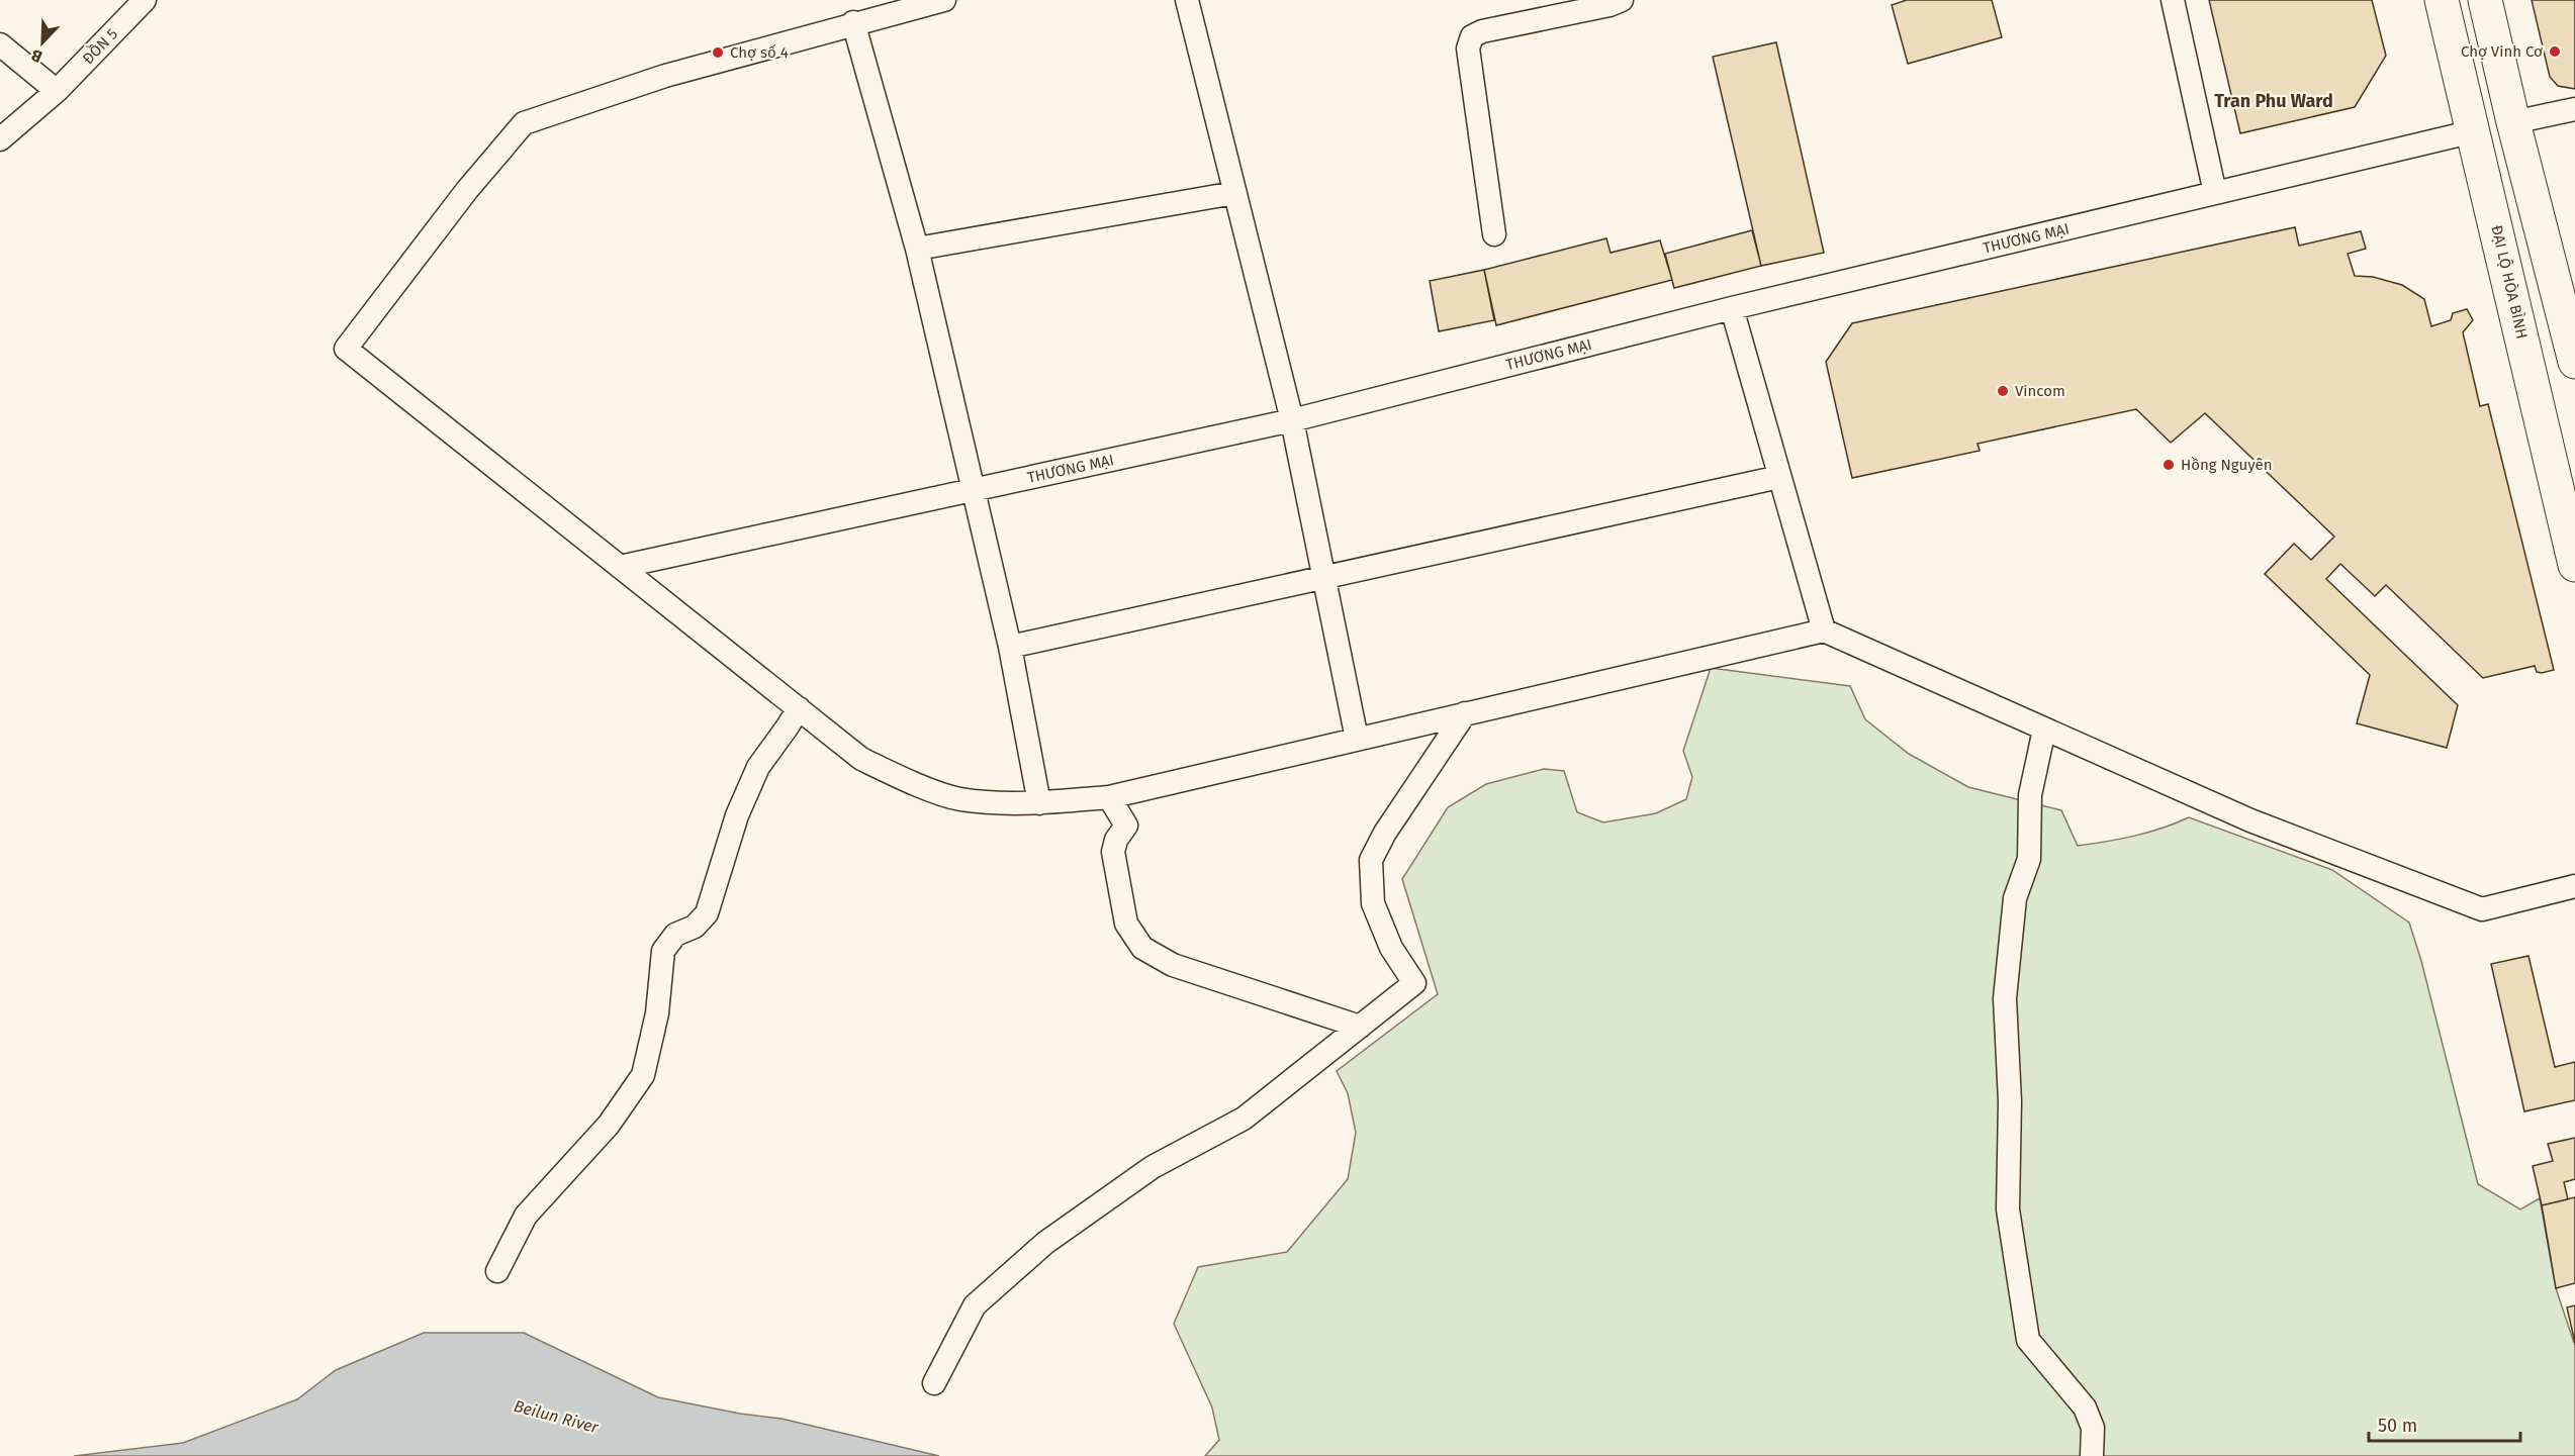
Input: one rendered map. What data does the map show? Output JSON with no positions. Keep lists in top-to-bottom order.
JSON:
{
  "streets": {
    "highway": ["ĐẠI LỘ HÒA BÌNH"],
    "street": ["ĐỒN 5", "THƯƠNG MẠI"]
  },
  "crossings": [
    ["THƯƠNG MẠI", "ĐẠI LỘ HÒA BÌNH"]
  ],
  "districts": ["Tran Phu Ward"],
  "water": ["Beilun River"],
  "places": [
    "Chợ Vinh Cơ",
    "Chợ số 4",
    "Vincom",
    "Hồng Nguyên"
  ],
  "scale_bar": "50 m",
  "north": "bottom left"
}
